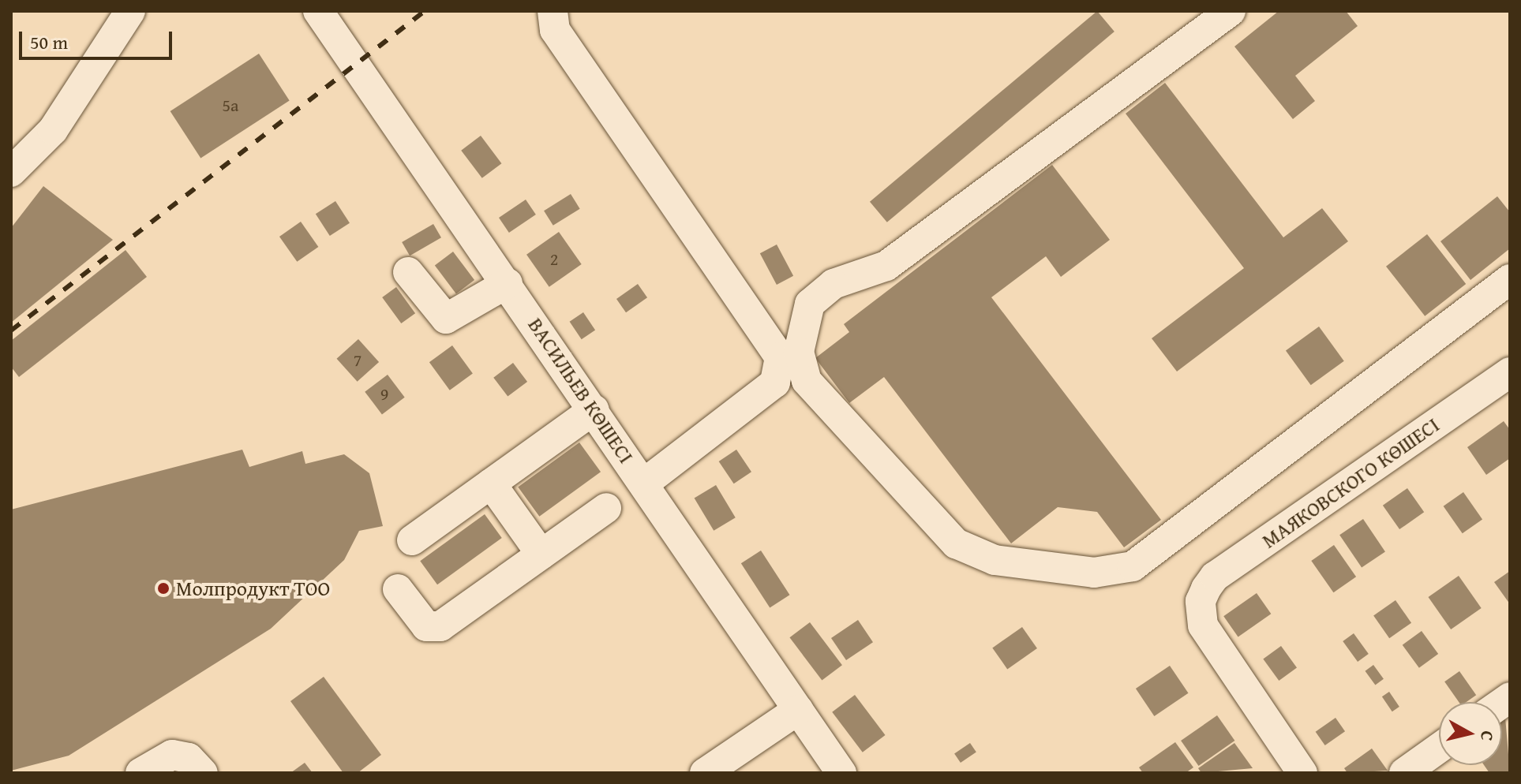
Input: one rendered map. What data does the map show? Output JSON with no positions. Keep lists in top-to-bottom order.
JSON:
{
  "streets": {
    "street": ["ВАСИЛЬЕВ КӨШЕСІ", "МАЯКОВСКОГО КӨШЕСІ"]
  },
  "places": ["Молпродукт ТОО"],
  "house_numbers": [
    "5а",
    "2",
    "7",
    "9"
  ],
  "scale_bar": "50 m",
  "north": "right"
}
